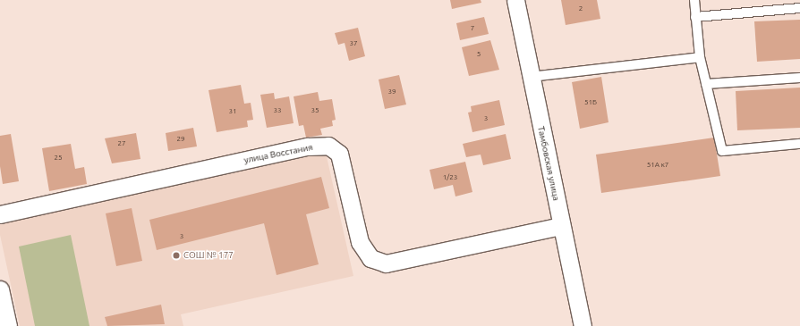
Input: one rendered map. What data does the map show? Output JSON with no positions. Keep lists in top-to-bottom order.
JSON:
{
  "streets": {
    "street": ["улица Восстания", "Тамбовская улица"]
  },
  "crossings": [
    ["улица Восстания", "Тамбовская улица"]
  ],
  "places": ["СОШ № 177"],
  "house_numbers": [
    "2",
    "7",
    "37",
    "5",
    "39",
    "51Б",
    "33",
    "35",
    "31",
    "3",
    "29",
    "27",
    "25",
    "51А к7",
    "1/23",
    "3"
  ]
}
